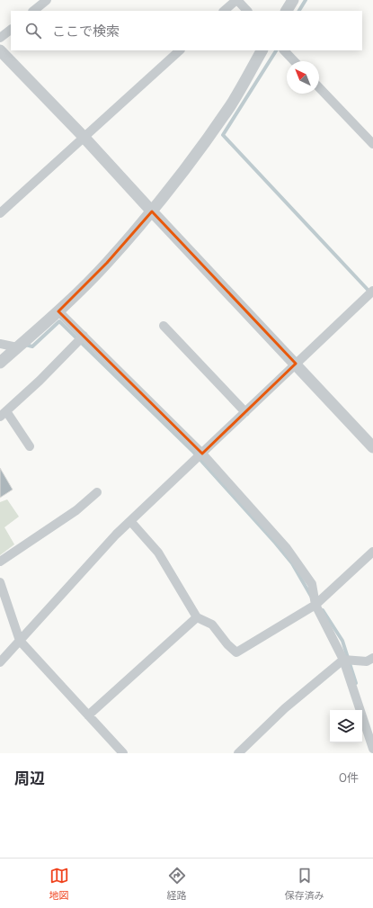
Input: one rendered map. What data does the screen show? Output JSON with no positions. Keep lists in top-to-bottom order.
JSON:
{
  "north": "top left",
  "page": {
    "search": "ここで検索",
    "heading": ["周辺", "0件"],
    "nav": ["地図", "経路", "保存済み"]
  }
}
